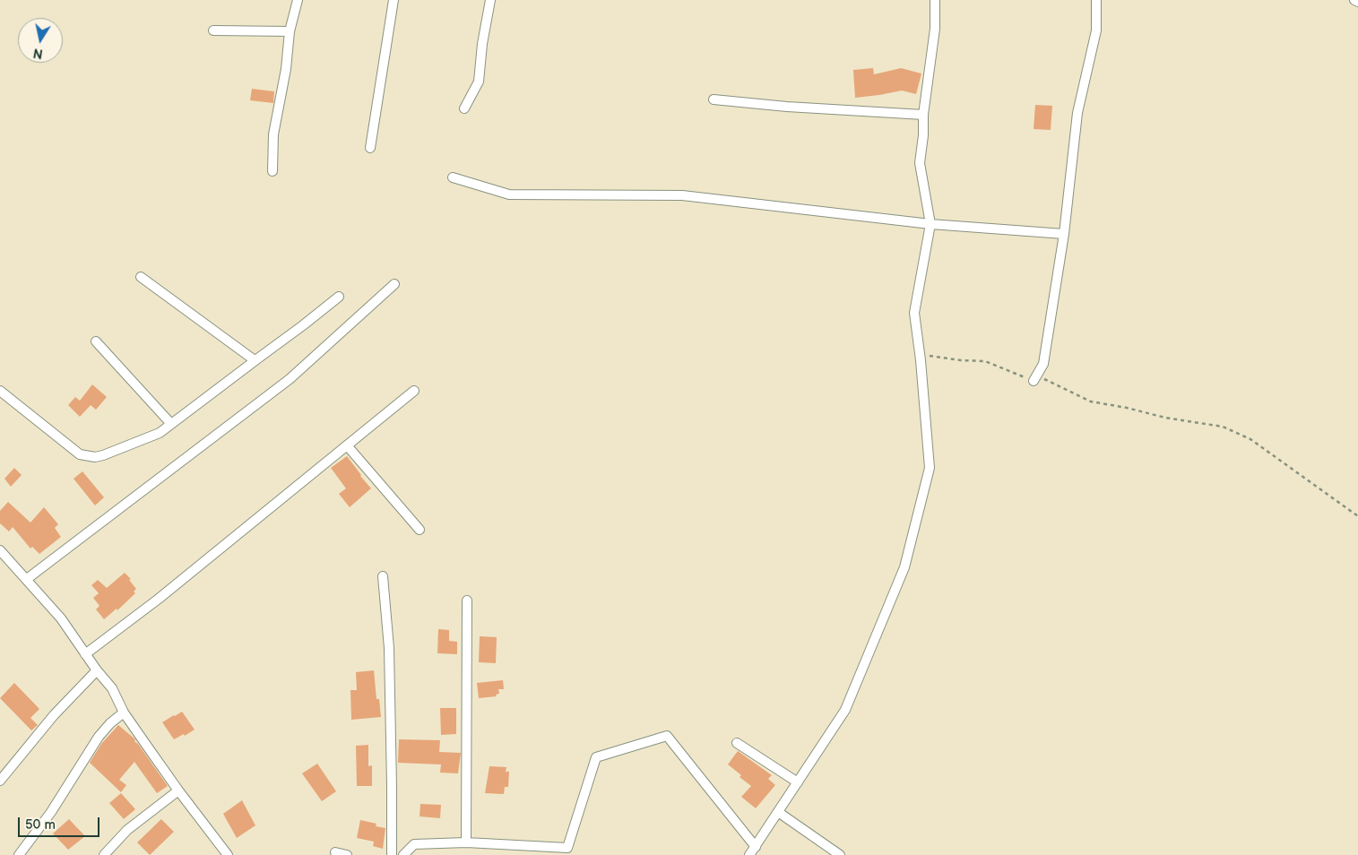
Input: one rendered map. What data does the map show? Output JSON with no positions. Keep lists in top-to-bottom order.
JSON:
{
  "scale_bar": "50 m",
  "north": "bottom"
}
